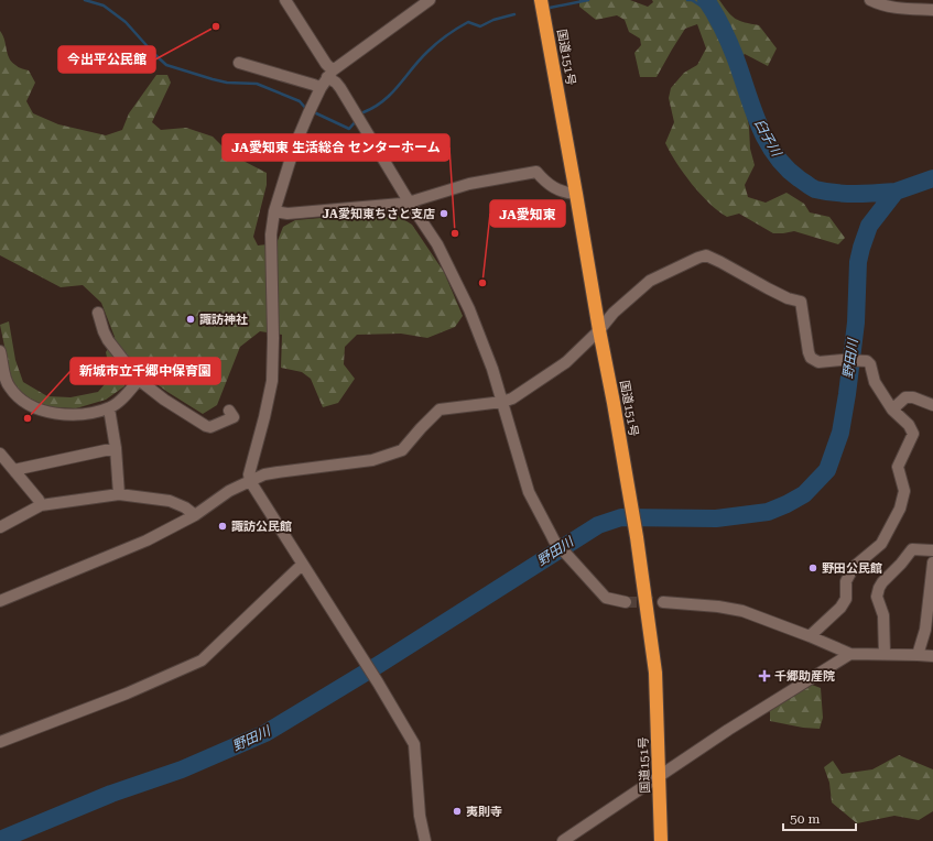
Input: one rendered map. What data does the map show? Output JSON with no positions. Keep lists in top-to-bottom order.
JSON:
{
  "streets": {
    "highway": ["国道151号"]
  },
  "water": ["臼子川", "野田川"],
  "places": {
    "other": [
      "今出平公民館",
      "JA愛知東ちさと支店",
      "JA愛知東 生活総合 センターホーム",
      "JA愛知東",
      "諏訪神社",
      "新城市立千郷中保育園",
      "諏訪公民館",
      "野田公民館",
      "夷則寺"
    ],
    "health": ["千郷助産院"]
  },
  "scale_bar": "50 m"
}
